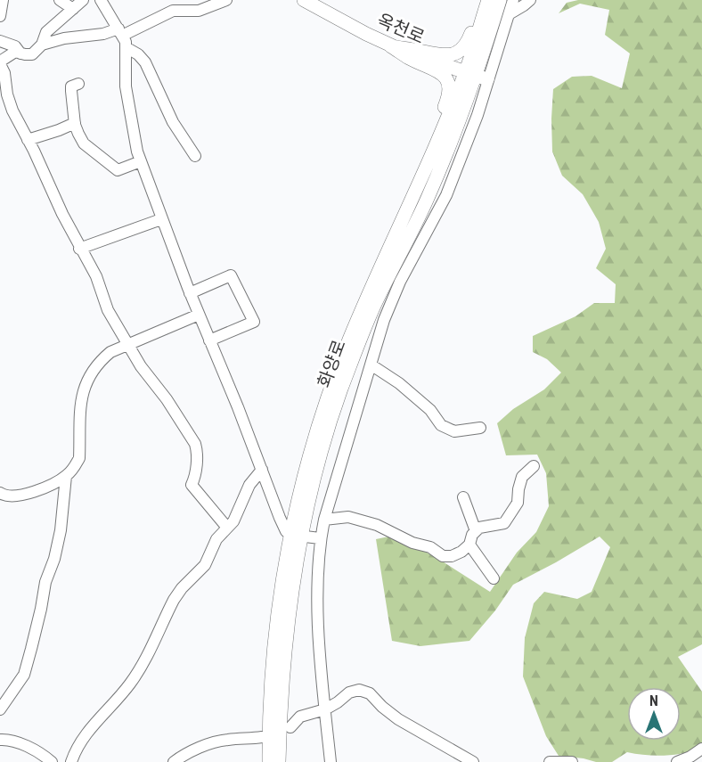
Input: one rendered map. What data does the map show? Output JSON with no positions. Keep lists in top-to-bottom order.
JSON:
{
  "streets": {
    "main road": ["옥천로", "화양로"]
  },
  "crossings": [
    ["옥천로", "화양로"]
  ],
  "north": "top"
}
